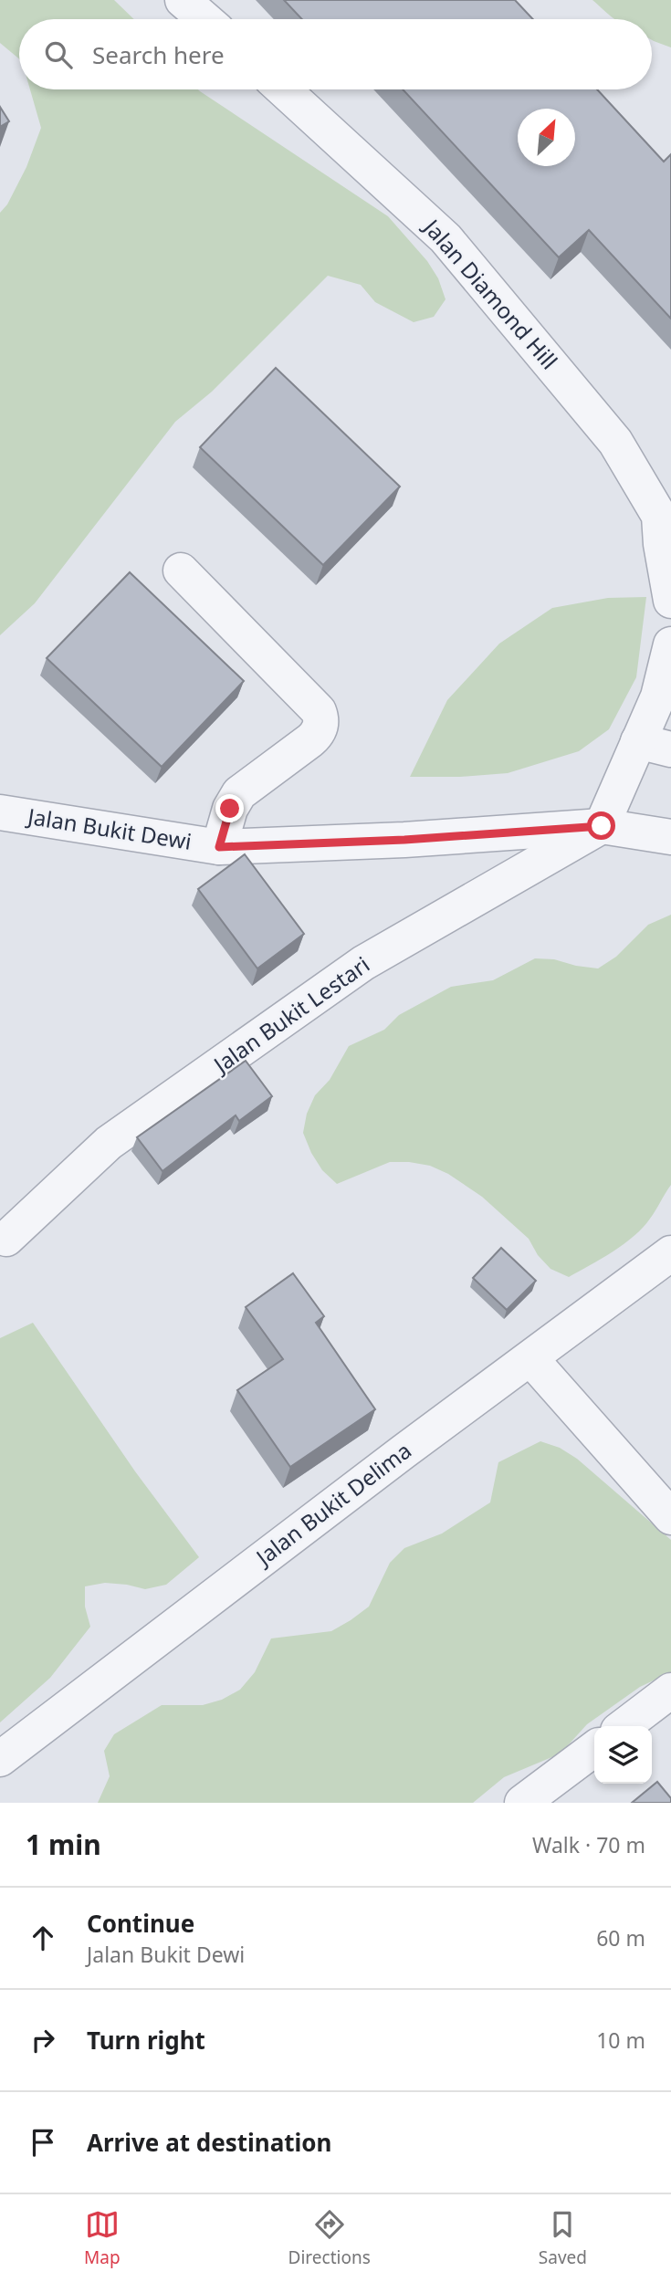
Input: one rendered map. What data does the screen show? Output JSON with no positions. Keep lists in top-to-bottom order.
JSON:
{
  "streets": {
    "street": [
      "Jalan Diamond Hill",
      "Jalan Bukit Dewi",
      "Jalan Bukit Lestari",
      "Jalan Bukit Delima"
    ]
  },
  "crossings": [
    ["Jalan Bukit Dewi", "Jalan Bukit Lestari"]
  ],
  "north": "top right",
  "page": {
    "search": "Search here",
    "heading": ["1 min", "Walk · 70 m"],
    "list": [
      ["Continue", "Jalan Bukit Dewi", "60 m"],
      ["Turn right", "10 m"],
      "Arrive at destination"
    ],
    "nav": ["Map", "Directions", "Saved"]
  }
}
